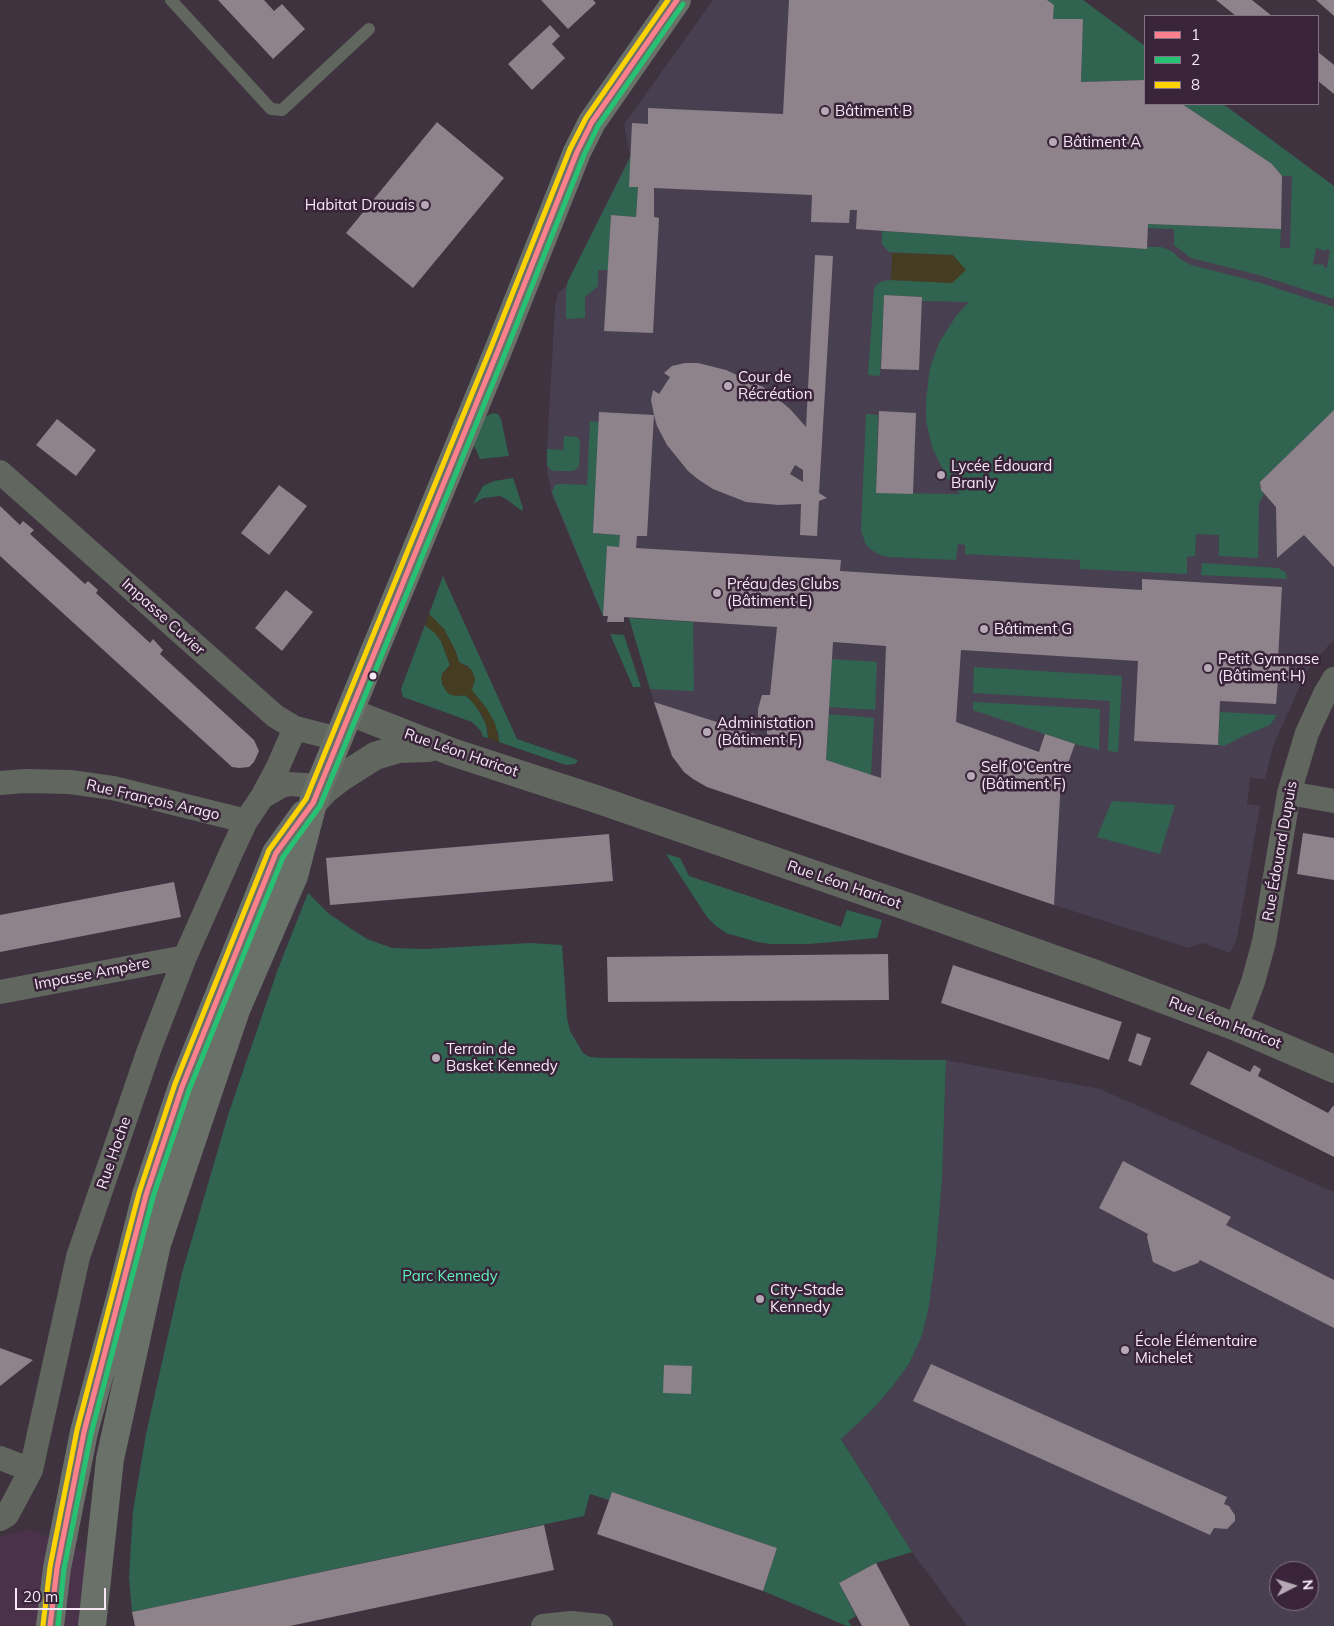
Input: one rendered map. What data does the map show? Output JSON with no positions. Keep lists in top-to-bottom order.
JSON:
{
  "streets": {
    "street": [
      "Impasse Cuvier",
      "Rue Léon Haricot",
      "Rue François Arago",
      "Rue Édouard Dupuis",
      "Impasse Ampère",
      "Rue Hoche"
    ]
  },
  "crossings": [
    ["Impasse Cuvier", "Rue Hoche"],
    ["Rue Léon Haricot", "Rue Édouard Dupuis"],
    ["Rue François Arago", "Rue Hoche"],
    ["Impasse Ampère", "Rue Hoche"]
  ],
  "parks": ["Parc Kennedy"],
  "places": [
    "Bâtiment B",
    "Bâtiment A",
    "Habitat Drouais",
    "Cour de Récréation",
    "Lycée Édouard Branly",
    "Préau des Clubs (Bâtiment E)",
    "Bâtiment G",
    "Petit Gymnase (Bâtiment H)",
    "Administation (Bâtiment F)",
    "Self O'Centre (Bâtiment F)",
    "Terrain de Basket Kennedy",
    "City-Stade Kennedy",
    "École Élémentaire Michelet"
  ],
  "lines": ["transit line 1", "transit line 8", "transit line 2"],
  "legend": ["1", "2", "8"],
  "scale_bar": "20 m",
  "north": "right"
}
